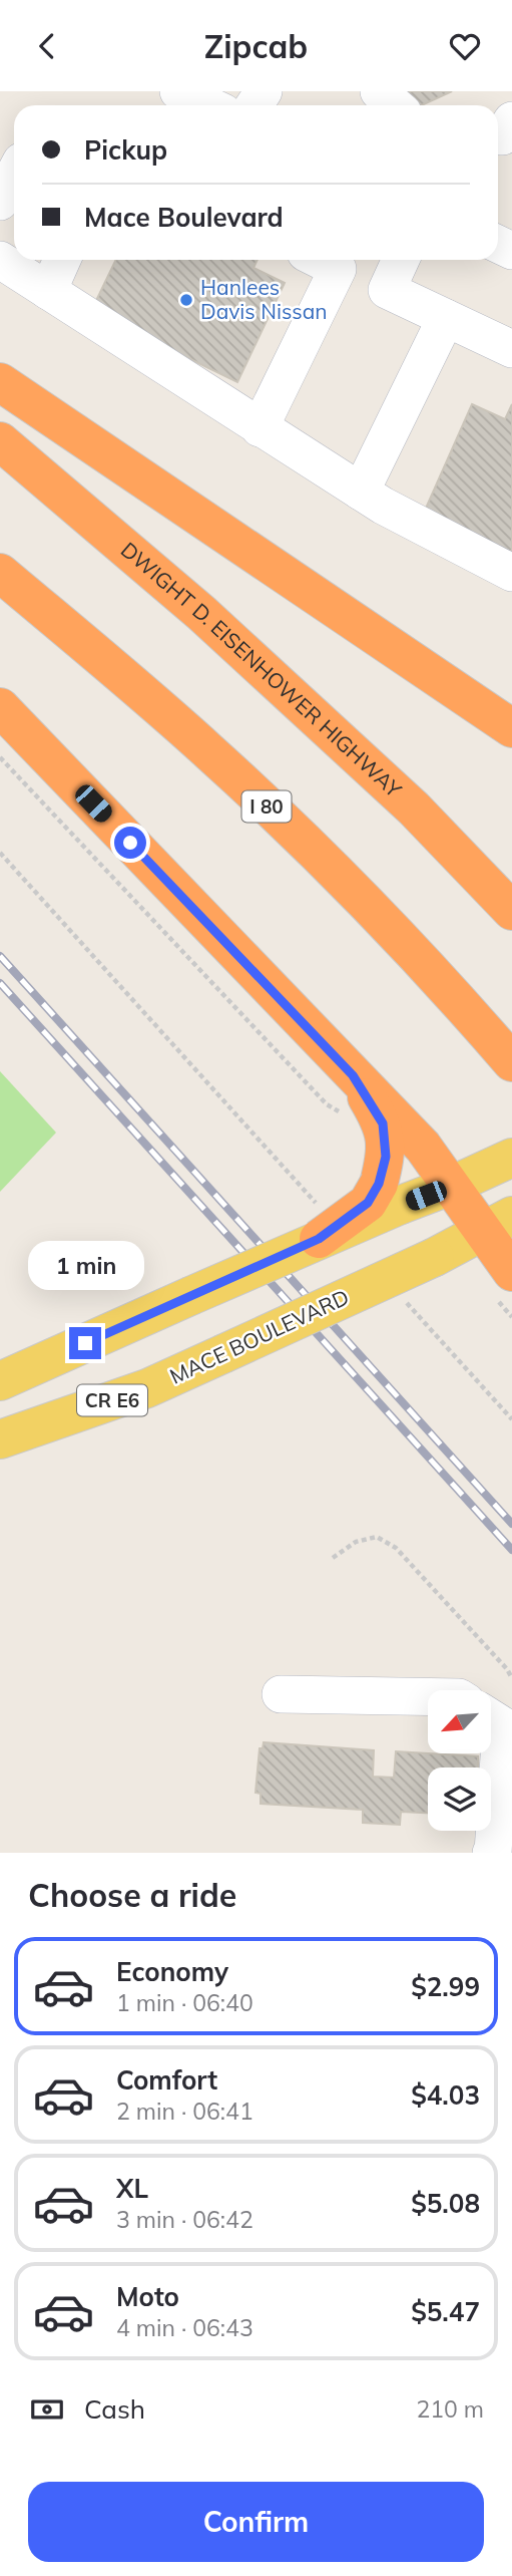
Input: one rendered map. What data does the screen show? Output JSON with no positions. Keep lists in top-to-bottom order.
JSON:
{
  "streets": {
    "highway": ["DWIGHT D. EISENHOWER HIGHWAY", "I 80"],
    "main road": ["MACE BOULEVARD", "CR E6"]
  },
  "places": ["Hanlees Davis Nissan"],
  "north": "bottom left",
  "page": {
    "header": "Zipcab",
    "banner": ["Pickup", "Mace Boulevard"],
    "bubble": "1 min",
    "heading": "Choose a ride",
    "list": [
      {
        "name": "Economy",
        "note": "1 min · 06:40",
        "value": "$2.99"
      },
      {
        "name": "Comfort",
        "note": "2 min · 06:41",
        "value": "$4.03"
      },
      {
        "name": "XL",
        "note": "3 min · 06:42",
        "value": "$5.08"
      },
      {
        "name": "Moto",
        "note": "4 min · 06:43",
        "value": "$5.47"
      }
    ],
    "pay": ["Cash", "210 m"],
    "buttons": "Confirm"
  }
}
